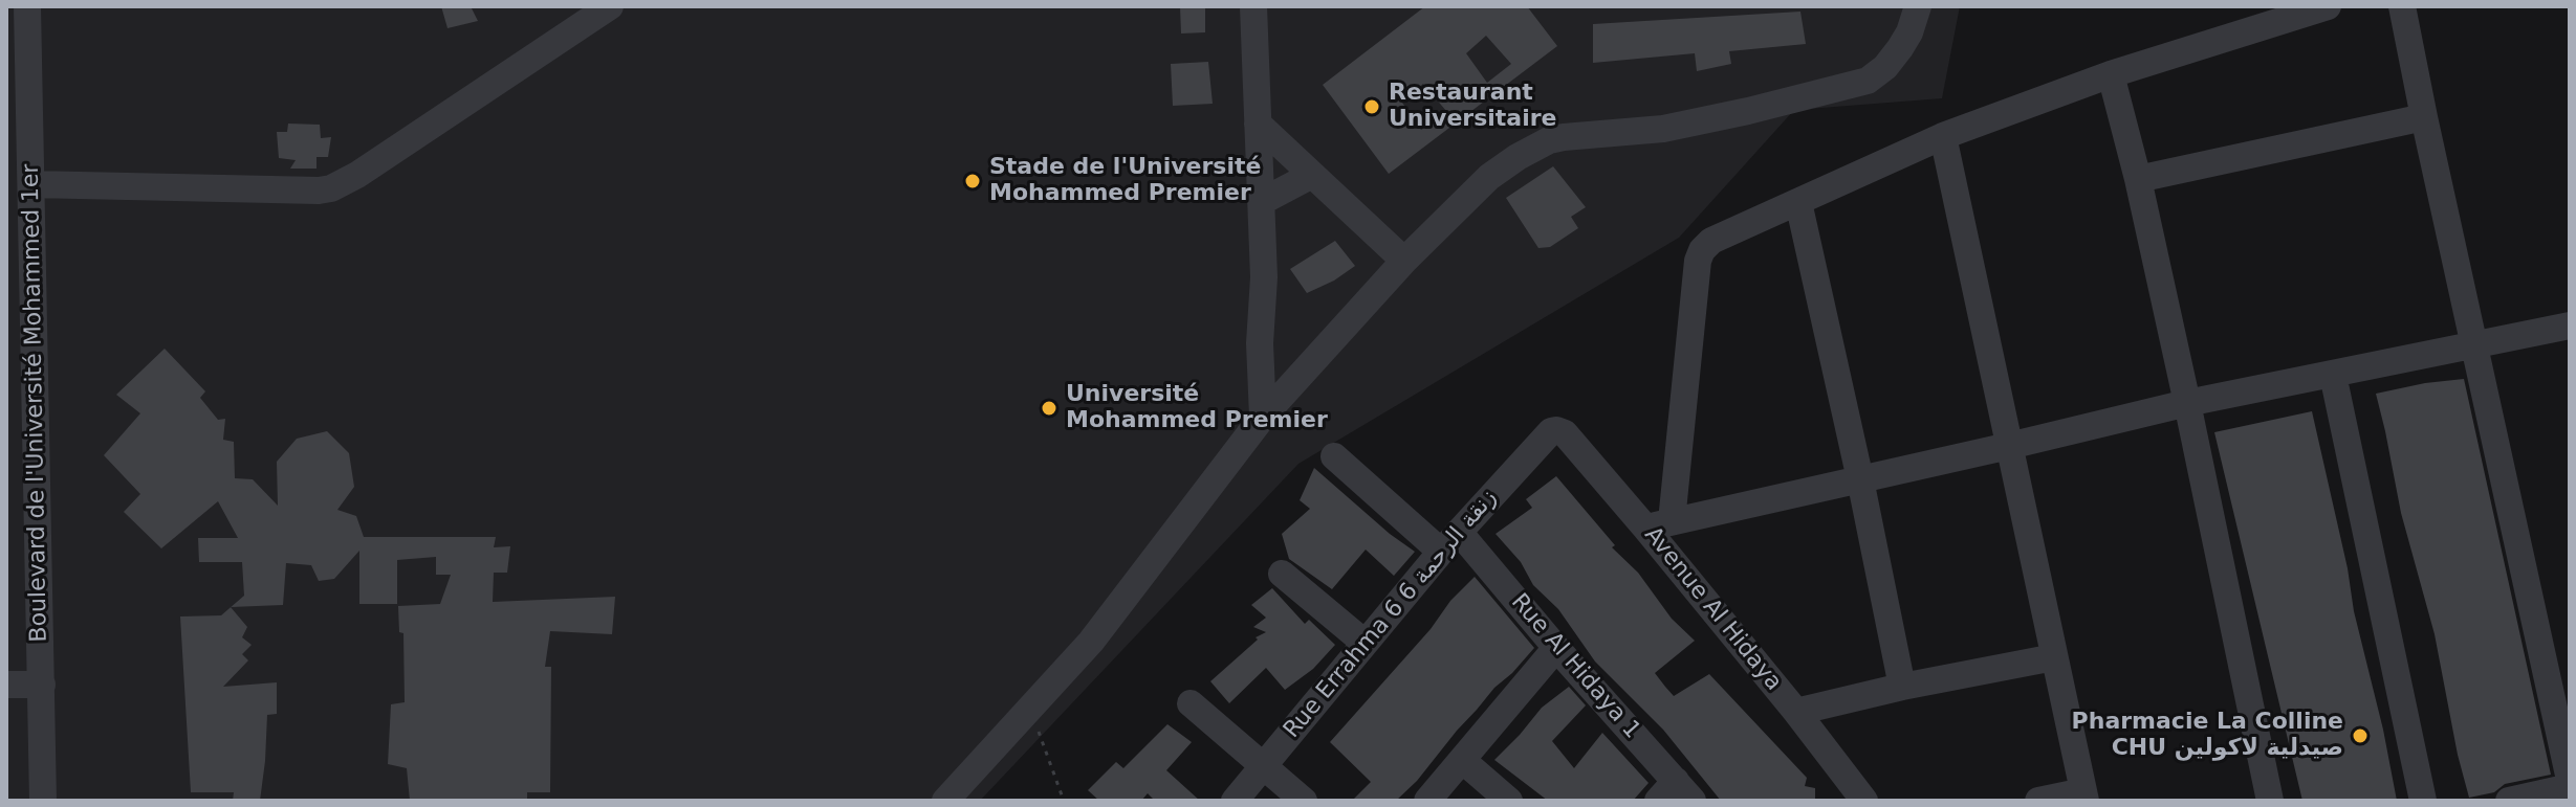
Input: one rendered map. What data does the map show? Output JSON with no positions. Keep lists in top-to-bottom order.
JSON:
{
  "streets": {
    "street": [
      "Boulevard de l'Université Mohammed 1er",
      "Avenue Al Hidaya",
      "Rue Errahma 6 6 زنقة الرحمة",
      "Rue Al Hidaya 1"
    ]
  },
  "crossings": [
    ["Avenue Al Hidaya", "Rue Errahma 6 6 زنقة الرحمة"],
    ["Rue Errahma 6 6 زنقة الرحمة", "Rue Al Hidaya 1"]
  ],
  "places": [
    "Restaurant Universitaire",
    "Stade de l'Université Mohammed Premier",
    "Université Mohammed Premier",
    "Pharmacie La Colline CHU صيدلية لاكولين"
  ]
}
